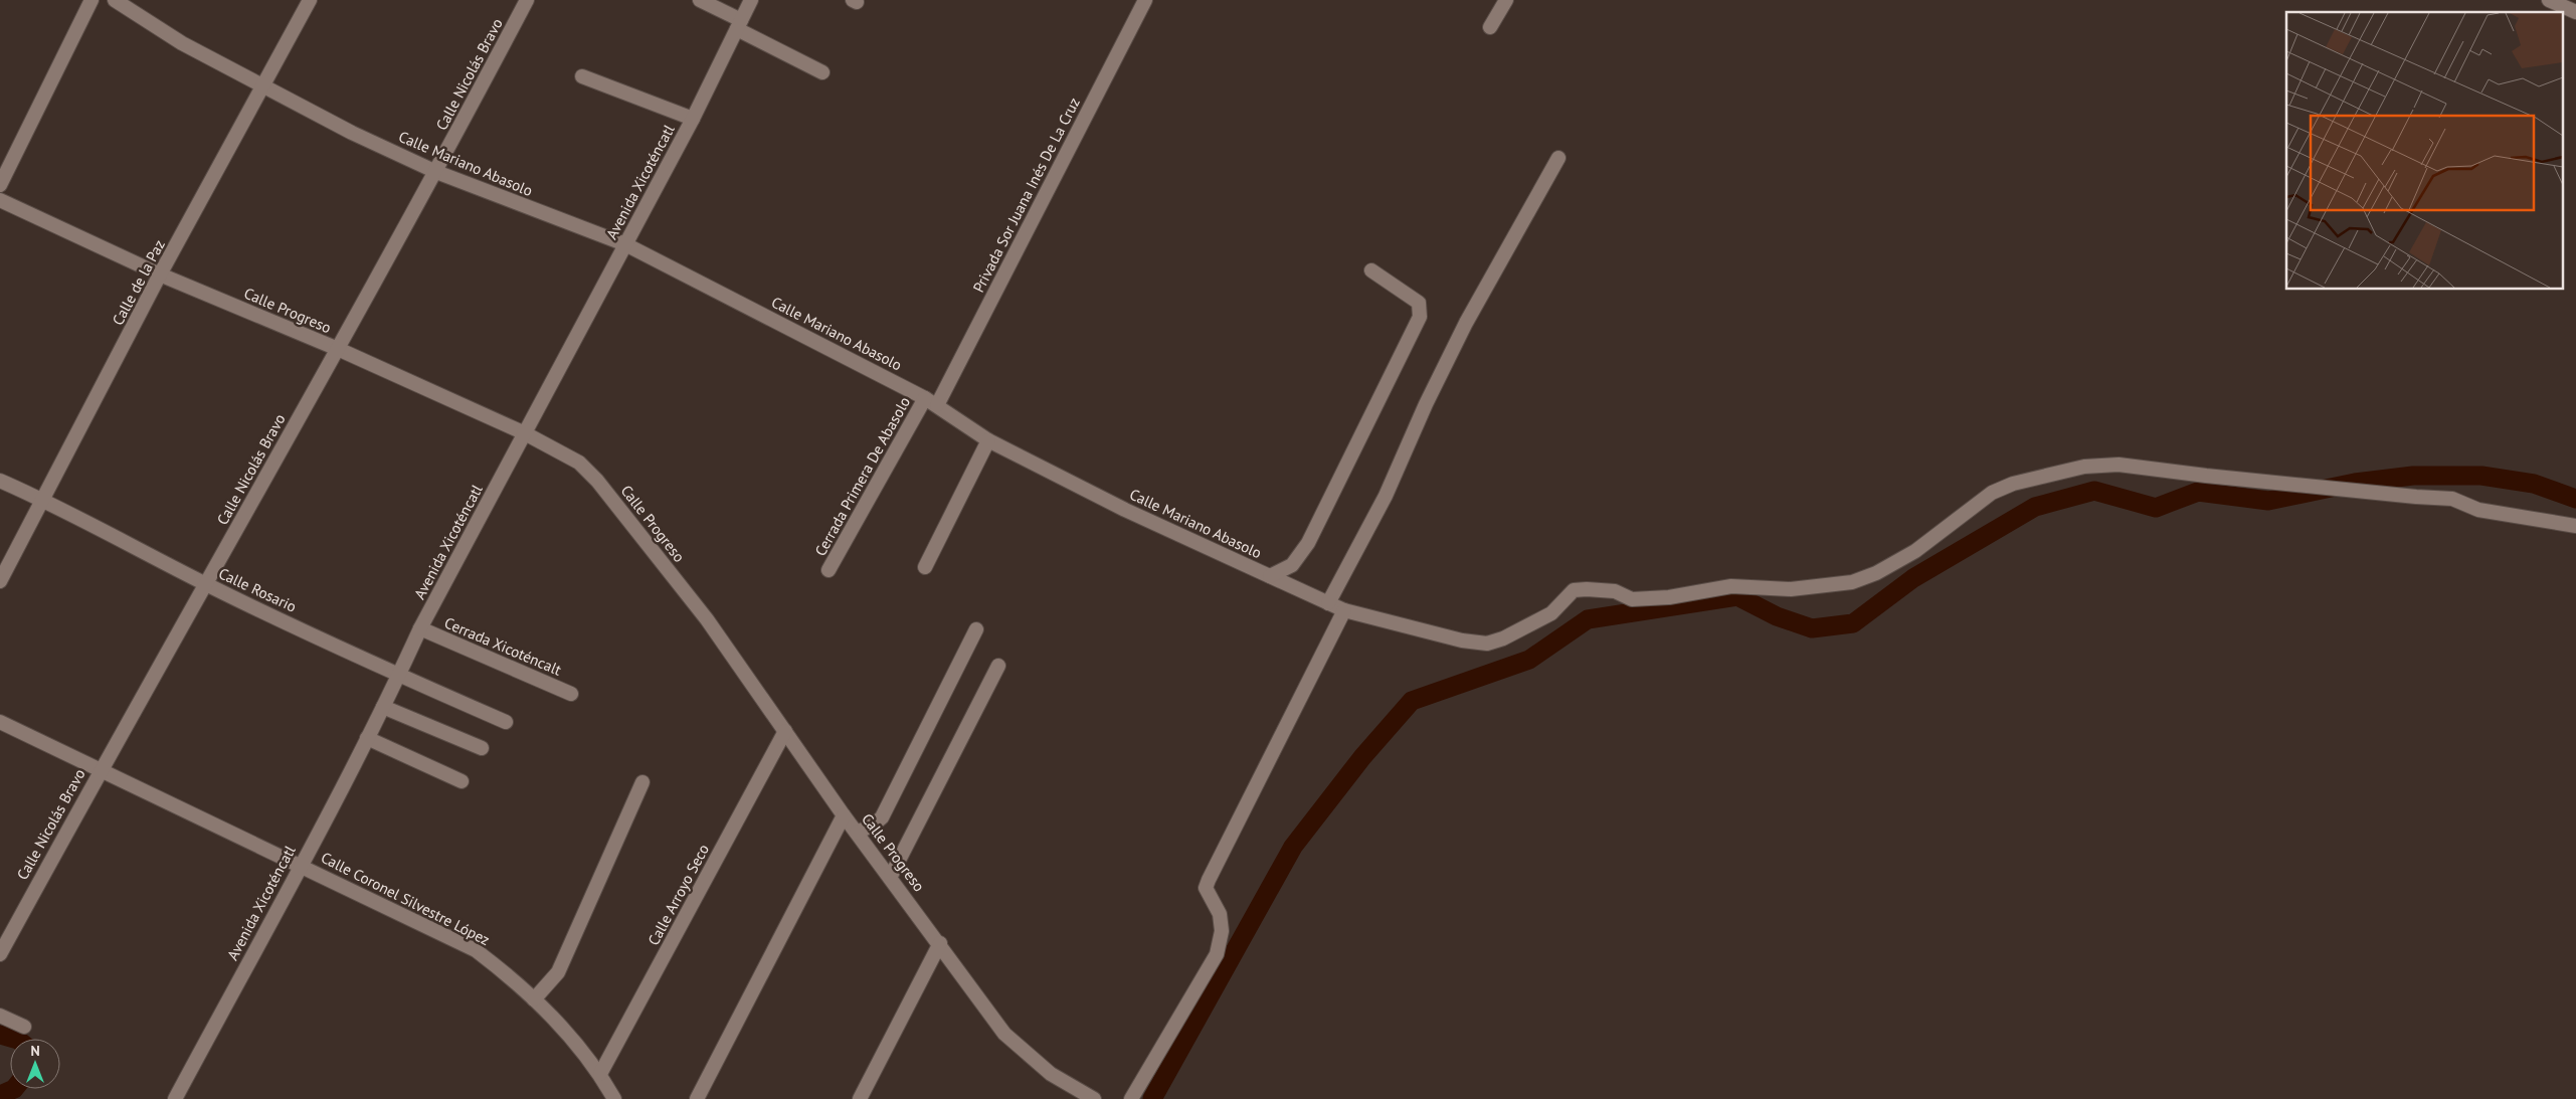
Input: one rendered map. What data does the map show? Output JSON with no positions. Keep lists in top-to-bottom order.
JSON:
{
  "streets": {
    "street": [
      "Calle Nicolás Bravo",
      "Calle Mariano Abasolo",
      "Avenida Xicoténcatl",
      "Privada Sor Juana Inés De La Cruz",
      "Calle de la Paz",
      "Calle Progreso",
      "Cerrada Primera De Abasolo",
      "Calle Rosario",
      "Cerrada Xicoténcalt",
      "Calle Arroyo Seco",
      "Calle Coronel Silvestre López"
    ]
  },
  "crossings": [
    ["Calle Nicolás Bravo", "Calle Mariano Abasolo"],
    ["Calle Nicolás Bravo", "Calle Progreso"],
    ["Calle Nicolás Bravo", "Calle Rosario"],
    ["Calle Nicolás Bravo", "Calle Coronel Silvestre López"],
    ["Calle Mariano Abasolo", "Avenida Xicoténcatl"],
    ["Calle Mariano Abasolo", "Privada Sor Juana Inés De La Cruz"],
    ["Calle Mariano Abasolo", "Calle de la Paz"],
    ["Calle Mariano Abasolo", "Cerrada Primera De Abasolo"],
    ["Avenida Xicoténcatl", "Calle Progreso"],
    ["Avenida Xicoténcatl", "Calle Rosario"],
    ["Avenida Xicoténcatl", "Cerrada Xicoténcalt"],
    ["Avenida Xicoténcatl", "Calle Coronel Silvestre López"],
    ["Privada Sor Juana Inés De La Cruz", "Cerrada Primera De Abasolo"],
    ["Calle de la Paz", "Calle Progreso"],
    ["Calle de la Paz", "Calle Rosario"],
    ["Calle Progreso", "Calle Arroyo Seco"],
    ["Calle Arroyo Seco", "Calle Coronel Silvestre López"]
  ],
  "north": "top"
}
